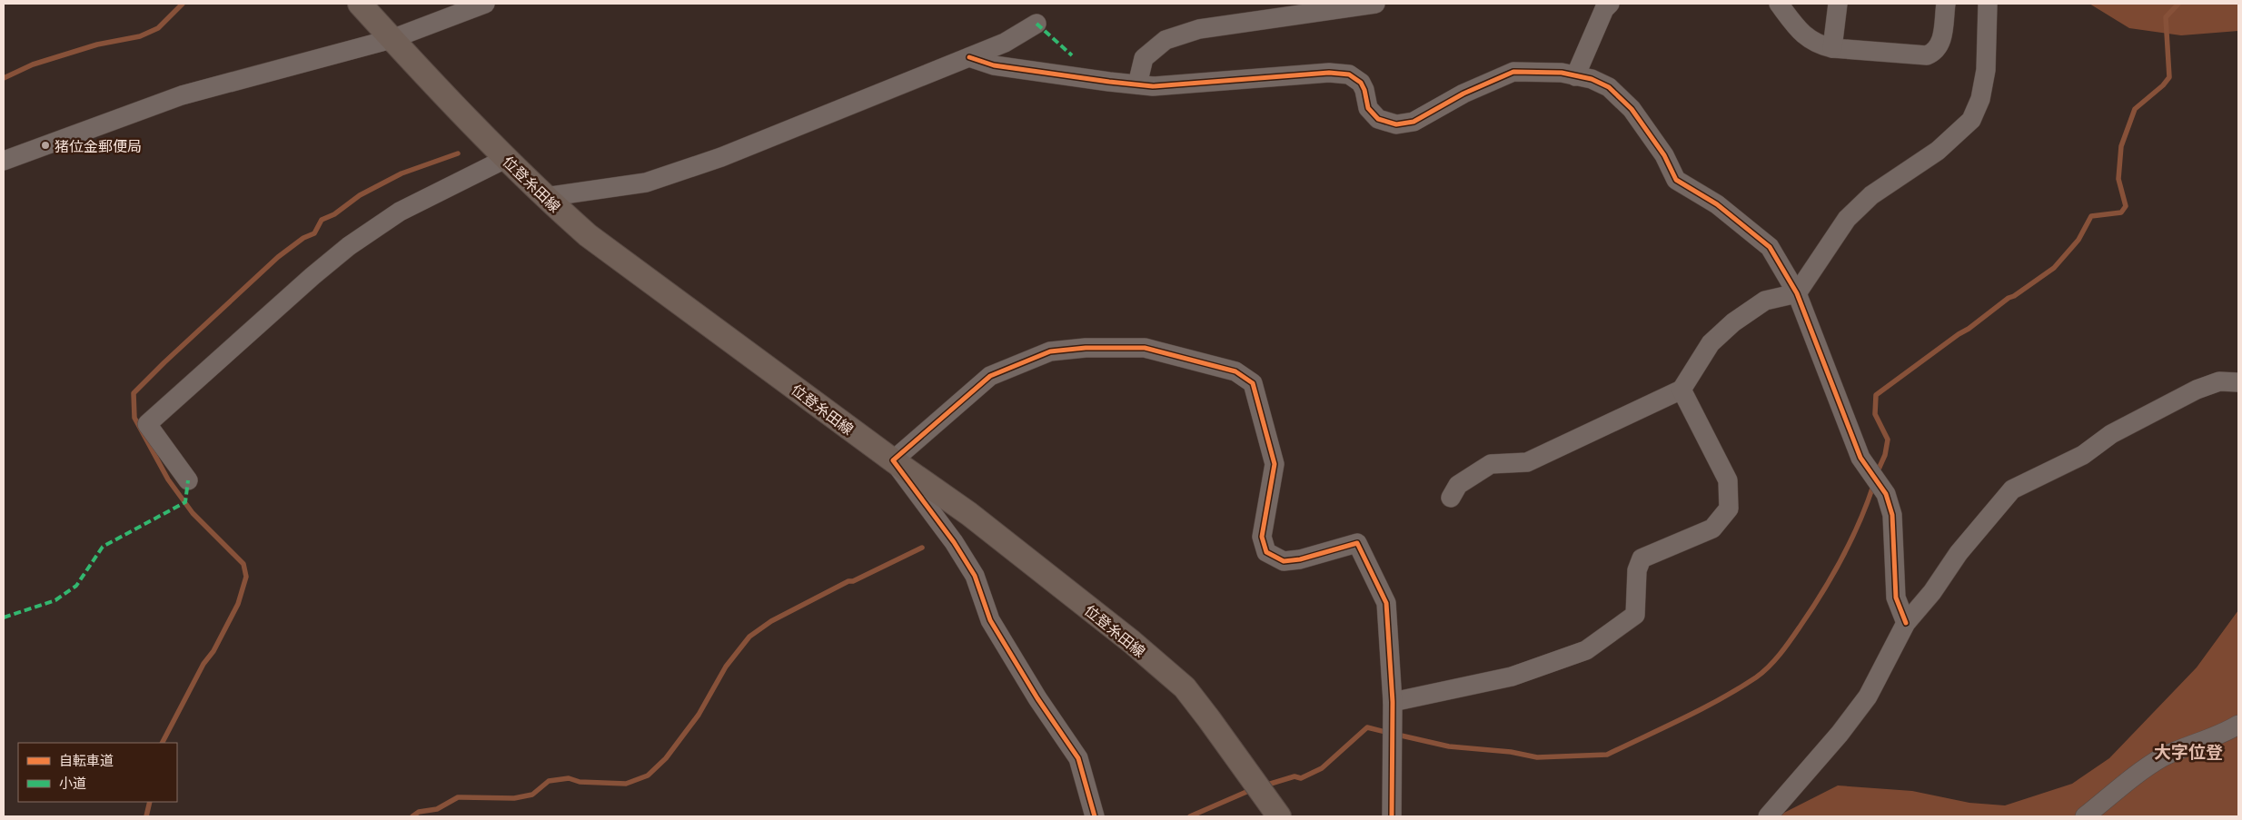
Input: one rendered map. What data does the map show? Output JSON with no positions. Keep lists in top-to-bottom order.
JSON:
{
  "streets": {
    "main road": ["位登糸田線"]
  },
  "districts": ["大字位登"],
  "places": ["猪位金郵便局"],
  "legend": ["自転車道", "小道"]
}
